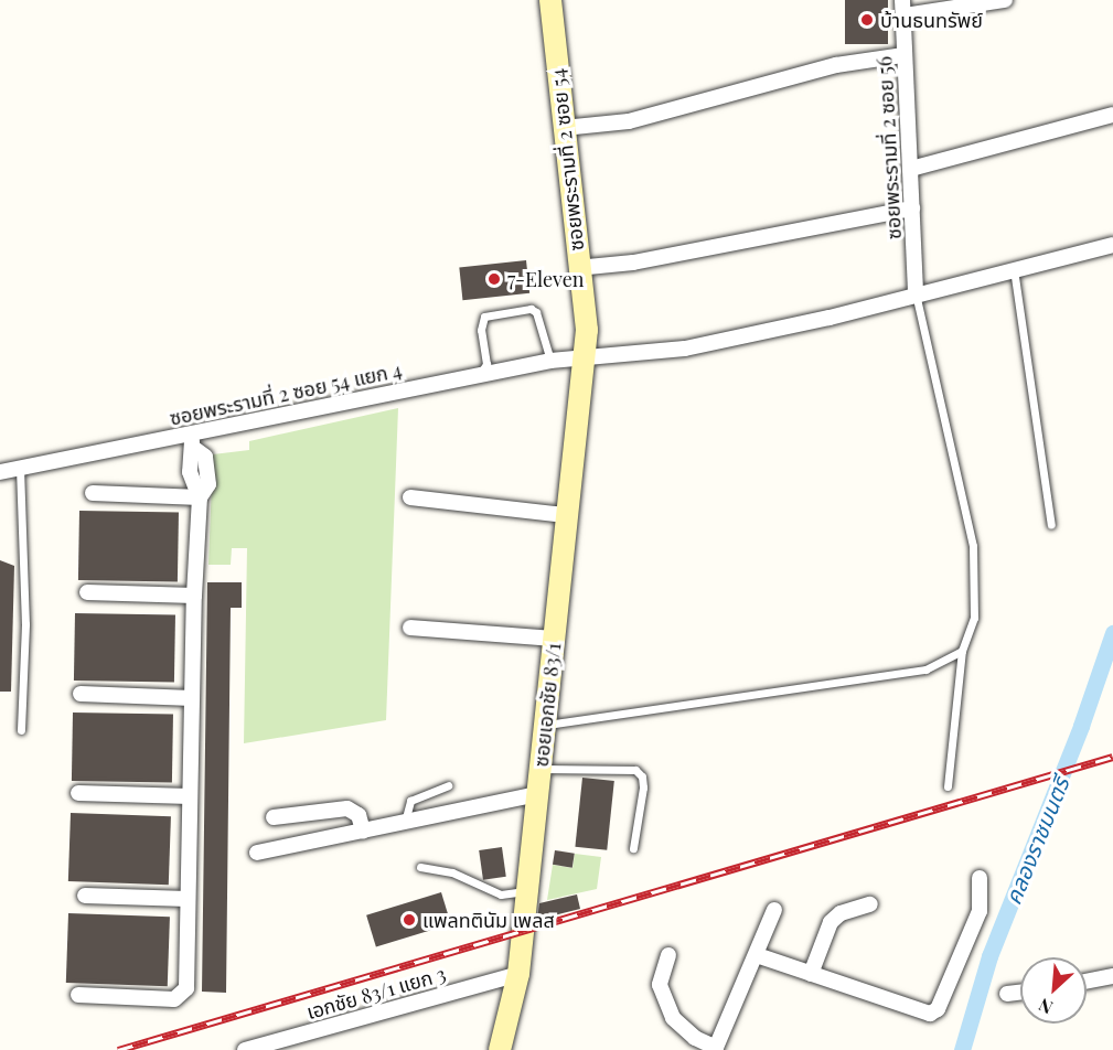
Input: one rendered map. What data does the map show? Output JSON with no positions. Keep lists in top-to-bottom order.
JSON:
{
  "streets": {
    "street": [
      "ซอยพระรามที่ 2 ซอย 56",
      "ซอยพระรามที่ 2 ซอย 54",
      "ซอยพระรามที่ 2 ซอย 54 แยก 4",
      "ซอยเอกชัย 83/1",
      "เอกชัย 83/1 แยก 3"
    ]
  },
  "crossings": [
    ["ซอยพระรามที่ 2 ซอย 56", "ซอยพระรามที่ 2 ซอย 54 แยก 4"],
    ["ซอยพระรามที่ 2 ซอย 54", "ซอยพระรามที่ 2 ซอย 54 แยก 4"],
    ["ซอยพระรามที่ 2 ซอย 54", "ซอยเอกชัย 83/1"],
    ["ซอยพระรามที่ 2 ซอย 54 แยก 4", "ซอยเอกชัย 83/1"],
    ["ซอยเอกชัย 83/1", "เอกชัย 83/1 แยก 3"]
  ],
  "water": ["คลองราชมนตรี"],
  "places": ["บ้านธนทรัพย์", "7-Eleven", "แพลทตินัม เพลส"],
  "north": "bottom left"
}
